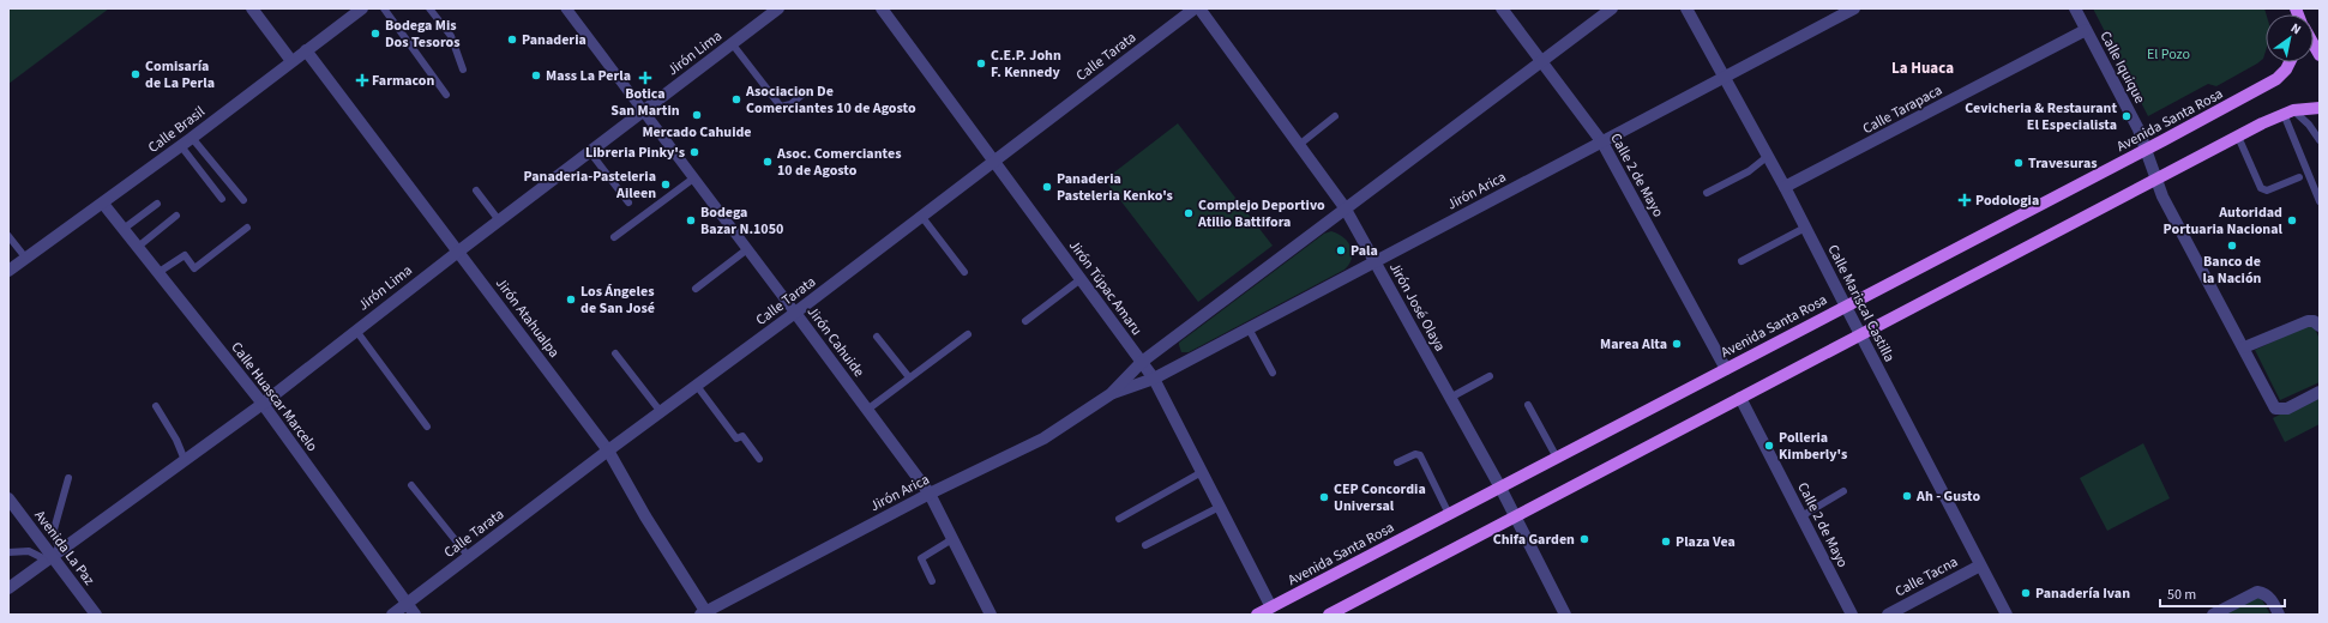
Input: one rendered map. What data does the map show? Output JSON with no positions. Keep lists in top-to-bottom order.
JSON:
{
  "streets": {
    "main road": ["Avenida Santa Rosa"],
    "street": [
      "Jirón Lima",
      "Calle Tarata",
      "Calle Iquique",
      "Calle Tarapaca",
      "Calle Brasil",
      "Calle 2 de Mayo",
      "Jirón Arica",
      "Jirón Túpac Amaru",
      "Calle Mariscal Castilla",
      "Jirón José Olaya",
      "Jirón Atahualpa",
      "Jirón Cahuide",
      "Calle Huascar Marcelo",
      "Avenida La Paz",
      "Calle Tacna"
    ]
  },
  "crossings": [
    ["Jirón Lima", "Jirón Atahualpa"],
    ["Jirón Lima", "Jirón Cahuide"],
    ["Jirón Lima", "Calle Huascar Marcelo"],
    ["Jirón Lima", "Avenida La Paz"],
    ["Calle Tarata", "Jirón Túpac Amaru"],
    ["Calle Tarata", "Jirón Atahualpa"],
    ["Calle Tarata", "Jirón Cahuide"],
    ["Calle Tarata", "Calle Huascar Marcelo"],
    ["Calle Iquique", "Calle Tarapaca"],
    ["Calle Iquique", "Avenida Santa Rosa"],
    ["Calle Tarapaca", "Calle Mariscal Castilla"],
    ["Avenida Santa Rosa", "Calle 2 de Mayo"],
    ["Avenida Santa Rosa", "Jirón Túpac Amaru"],
    ["Avenida Santa Rosa", "Calle Mariscal Castilla"],
    ["Avenida Santa Rosa", "Jirón José Olaya"],
    ["Calle Brasil", "Jirón Atahualpa"],
    ["Calle Brasil", "Calle Huascar Marcelo"],
    ["Calle 2 de Mayo", "Jirón Arica"],
    ["Jirón Arica", "Jirón Túpac Amaru"],
    ["Jirón Arica", "Calle Mariscal Castilla"],
    ["Jirón Arica", "Jirón José Olaya"],
    ["Jirón Arica", "Jirón Atahualpa"],
    ["Jirón Arica", "Jirón Cahuide"],
    ["Calle Mariscal Castilla", "Calle Tacna"]
  ],
  "districts": ["La Huaca"],
  "parks": ["El Pozo"],
  "places": {
    "other": [
      "Bodega Mis Dos Tesoros",
      "Panaderia",
      "C.E.P. John F. Kennedy",
      "Comisaría de La Perla",
      "Mass La Perla",
      "Asociacion De Comerciantes 10 de Agosto",
      "Mercado Cahuide",
      "Cevicheria & Restaurant El Especialista",
      "Libreria Pinky's",
      "Asoc. Comerciantes 10 de Agosto",
      "Travesuras",
      "Panaderia-Pasteleria Aileen",
      "Panaderia Pasteleria Kenko's",
      "Complejo Deportivo Atilio Battifora",
      "Bodega Bazar N.1050",
      "Autoridad Portuaria Nacional",
      "Banco de la Nación",
      "Pala",
      "Los Ángeles de San José",
      "Marea Alta",
      "Polleria Kimberly's",
      "Ah - Gusto",
      "CEP Concordia Universal",
      "Chifa Garden",
      "Plaza Vea",
      "Panadería Ivan"
    ],
    "health": ["Botica San Martin", "Farmacon", "Podologia"]
  },
  "scale_bar": "50 m",
  "north": "top right"
}
